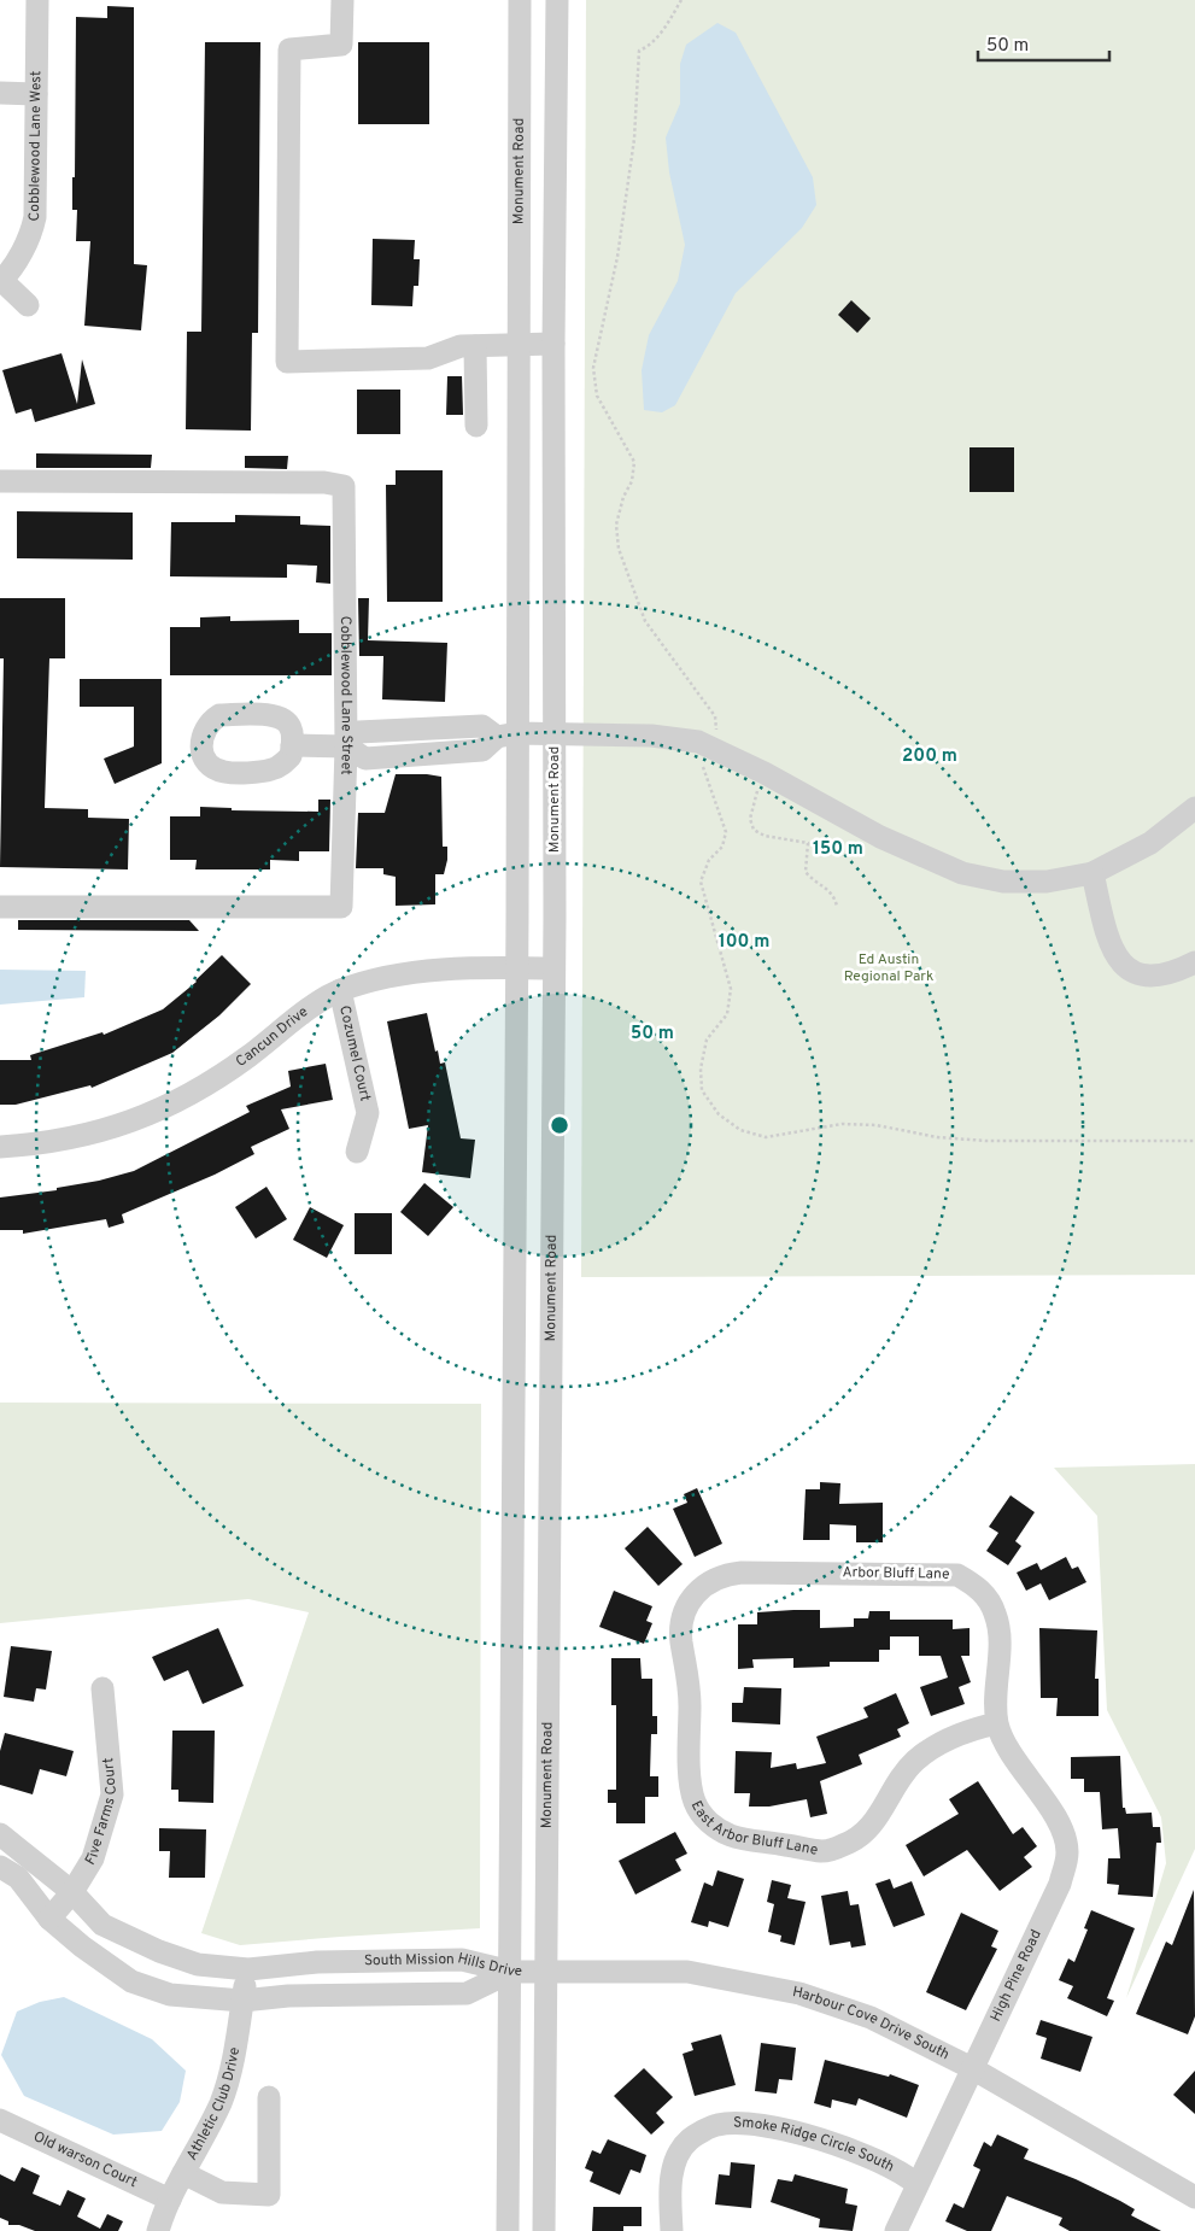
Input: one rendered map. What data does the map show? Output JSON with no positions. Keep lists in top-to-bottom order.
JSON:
{
  "streets": {
    "street": [
      "Cobblewood Lane West",
      "Monument Road",
      "Cobblewood Lane Street",
      "Cancun Drive",
      "Cozumel Court",
      "Arbor Bluff Lane",
      "Five Farms Court",
      "East Arbor Bluff Lane",
      "South Mission Hills Drive",
      "High Pine Road",
      "Harbour Cove Drive South",
      "Athletic Club Drive",
      "Smoke Ridge Circle South",
      "Old warson Court"
    ]
  },
  "crossings": [
    ["Monument Road", "Cancun Drive"],
    ["Monument Road", "South Mission Hills Drive"],
    ["Monument Road", "Harbour Cove Drive South"],
    ["Cancun Drive", "Cozumel Court"],
    ["Arbor Bluff Lane", "East Arbor Bluff Lane"],
    ["Arbor Bluff Lane", "High Pine Road"],
    ["Five Farms Court", "South Mission Hills Drive"],
    ["East Arbor Bluff Lane", "High Pine Road"],
    ["South Mission Hills Drive", "Harbour Cove Drive South"],
    ["South Mission Hills Drive", "Athletic Club Drive"],
    ["High Pine Road", "Harbour Cove Drive South"],
    ["High Pine Road", "Smoke Ridge Circle South"],
    ["Athletic Club Drive", "Old warson Court"]
  ],
  "parks": ["Ed Austin Regional Park"],
  "scale_bar": "50 m",
  "rings": [
    "200 m",
    "150 m",
    "100 m",
    "50 m"
  ]
}
